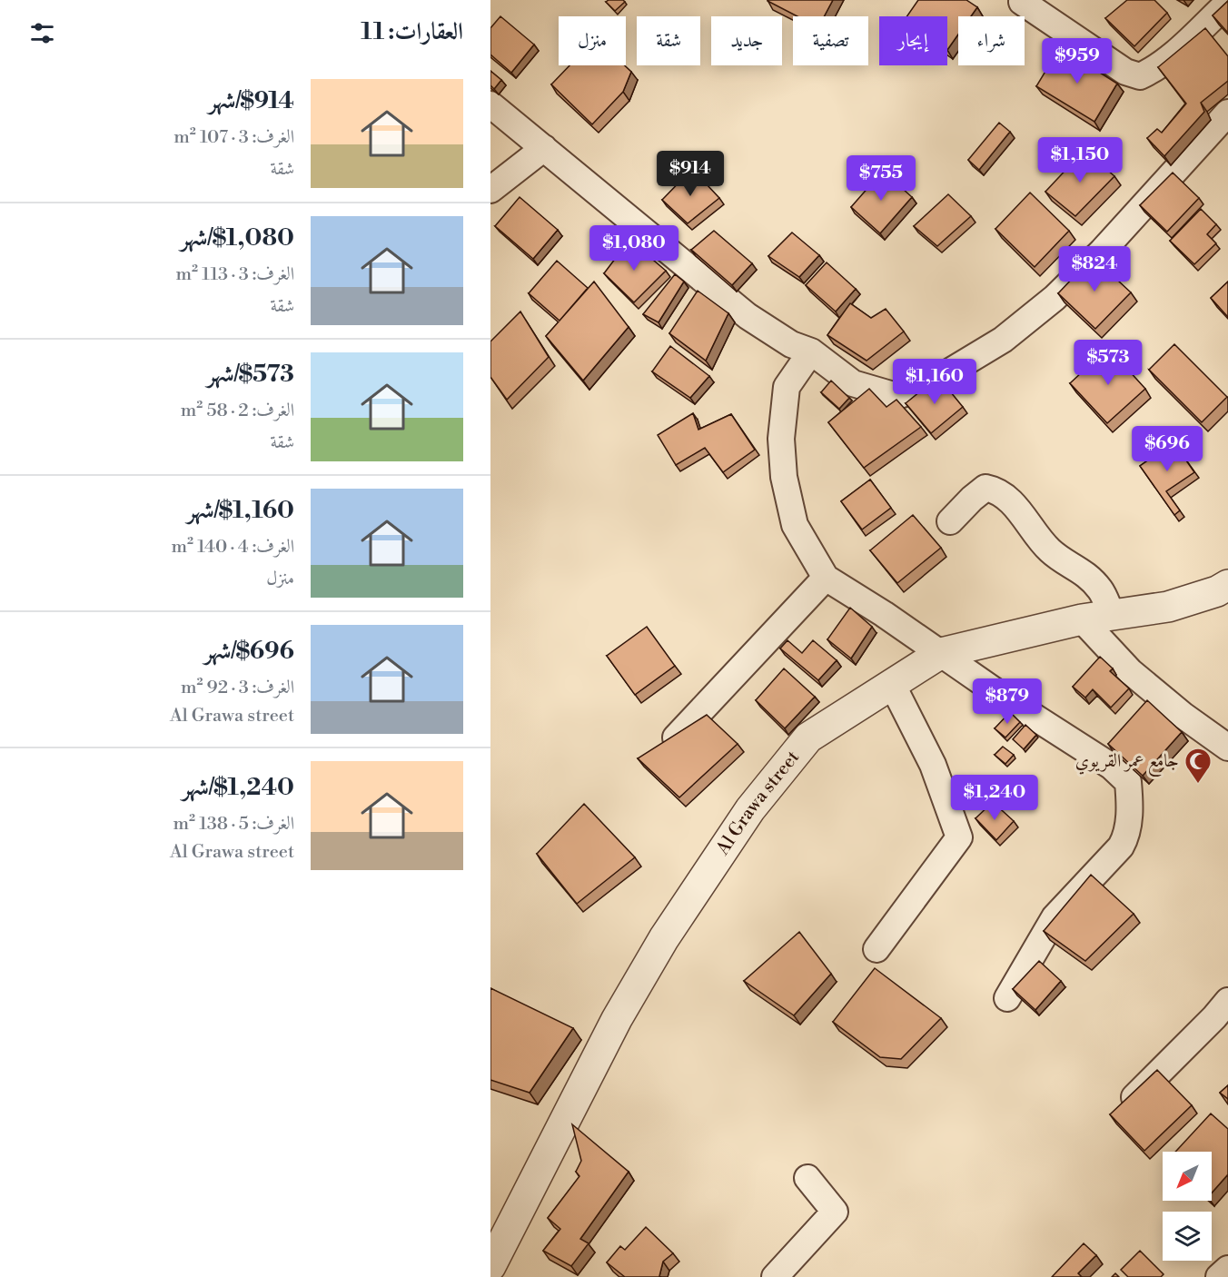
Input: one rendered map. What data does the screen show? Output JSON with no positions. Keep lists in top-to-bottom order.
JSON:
{
  "streets": {
    "street": ["Al Grawa street"]
  },
  "places": {
    "mosque": ["جامع عمر القريوي"]
  },
  "north": "bottom left",
  "page": {
    "heading": "العقارات: 11",
    "chip": [
      "شراء",
      "إيجار",
      "تصفية",
      "جديد",
      "شقة",
      "منزل"
    ],
    "price": [
      "$959",
      "$1,150",
      "$914",
      "$755",
      "$1,080",
      "$824",
      "$573",
      "$1,160",
      "$696",
      "$879",
      "$1,240"
    ],
    "list": [
      {
        "name": "$914/شهر",
        "note": "الغرف: 3 · 107 m² · شقة"
      },
      {
        "name": "$1,080/شهر",
        "note": "الغرف: 3 · 113 m² · شقة"
      },
      {
        "name": "$573/شهر",
        "note": "الغرف: 2 · 58 m² · شقة"
      },
      {
        "name": "$1,160/شهر",
        "note": "الغرف: 4 · 140 m² · منزل"
      },
      {
        "name": "$696/شهر",
        "note": "الغرف: 3 · 92 m² · Al Grawa street"
      },
      {
        "name": "$1,240/شهر",
        "note": "الغرف: 5 · 138 m² · Al Grawa street"
      }
    ]
  }
}
